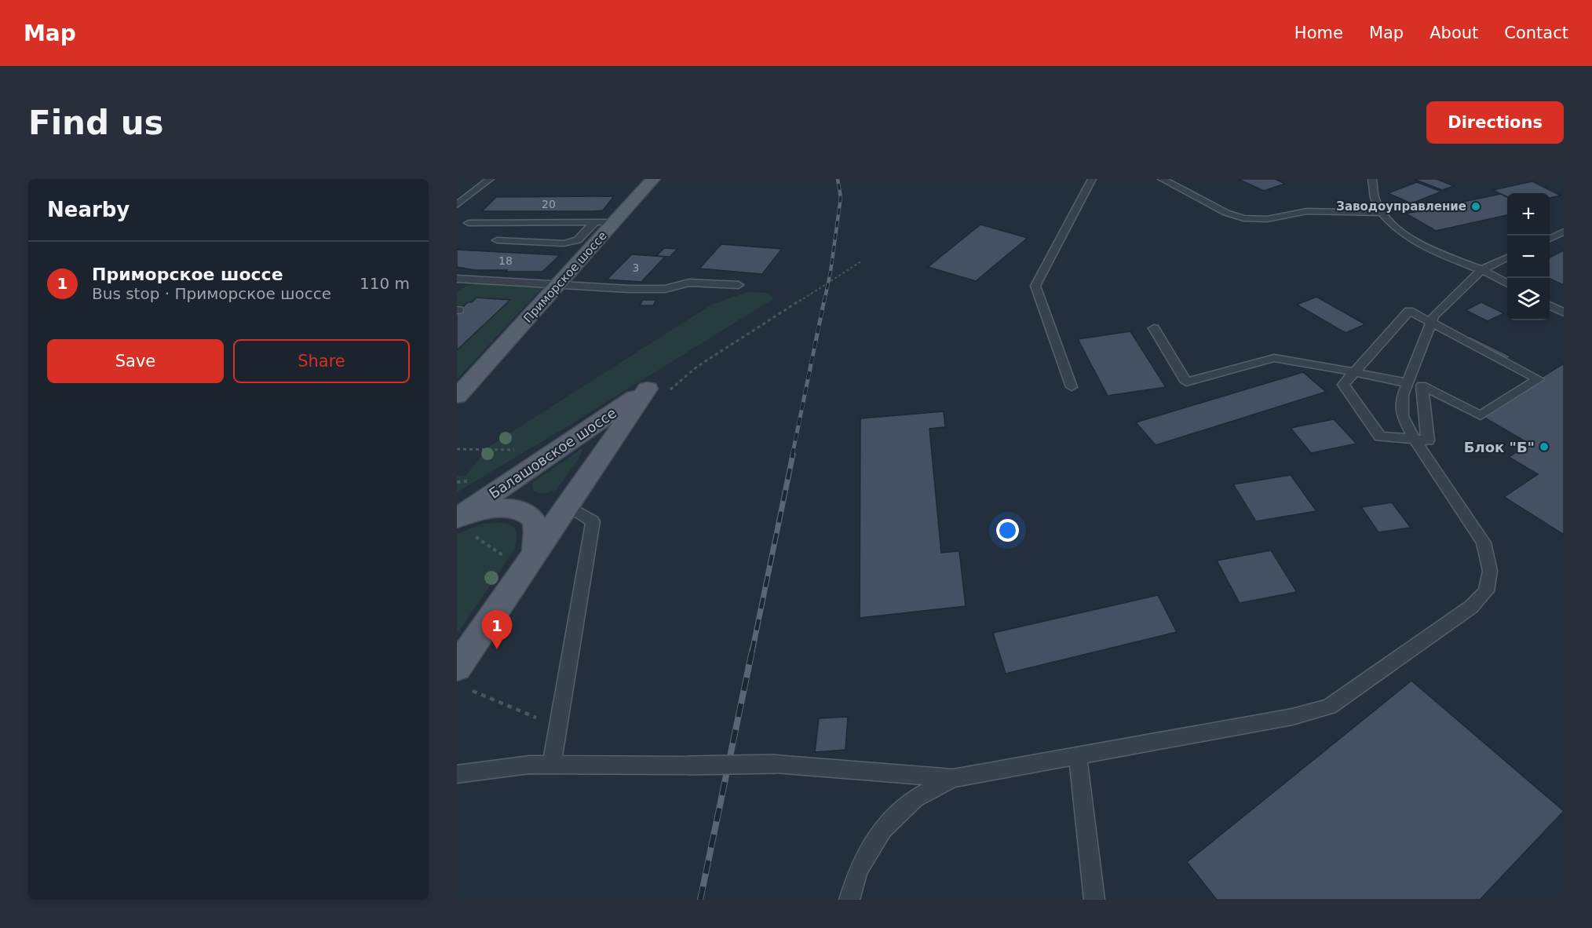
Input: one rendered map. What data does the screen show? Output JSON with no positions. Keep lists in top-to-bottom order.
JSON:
{
  "streets": {
    "main road": ["Приморское шоссе", "Балашовское шоссе"]
  },
  "places": ["Заводоуправление", "Блок \"Б\""],
  "house_numbers": ["20", "18", "3"],
  "page": {
    "header": "Map",
    "nav": [
      "Home",
      "Map",
      "About",
      "Contact"
    ],
    "buttons": [
      "Directions",
      ["Save", "Share"]
    ],
    "title": "Find us",
    "heading": "Nearby",
    "map_buttons": ["+", "−"],
    "list": [
      {
        "mark": "1",
        "name": "Приморское шоссе",
        "note": "Bus stop · Приморское шоссе",
        "value": "110 m"
      }
    ],
    "pins": "1"
  }
}
